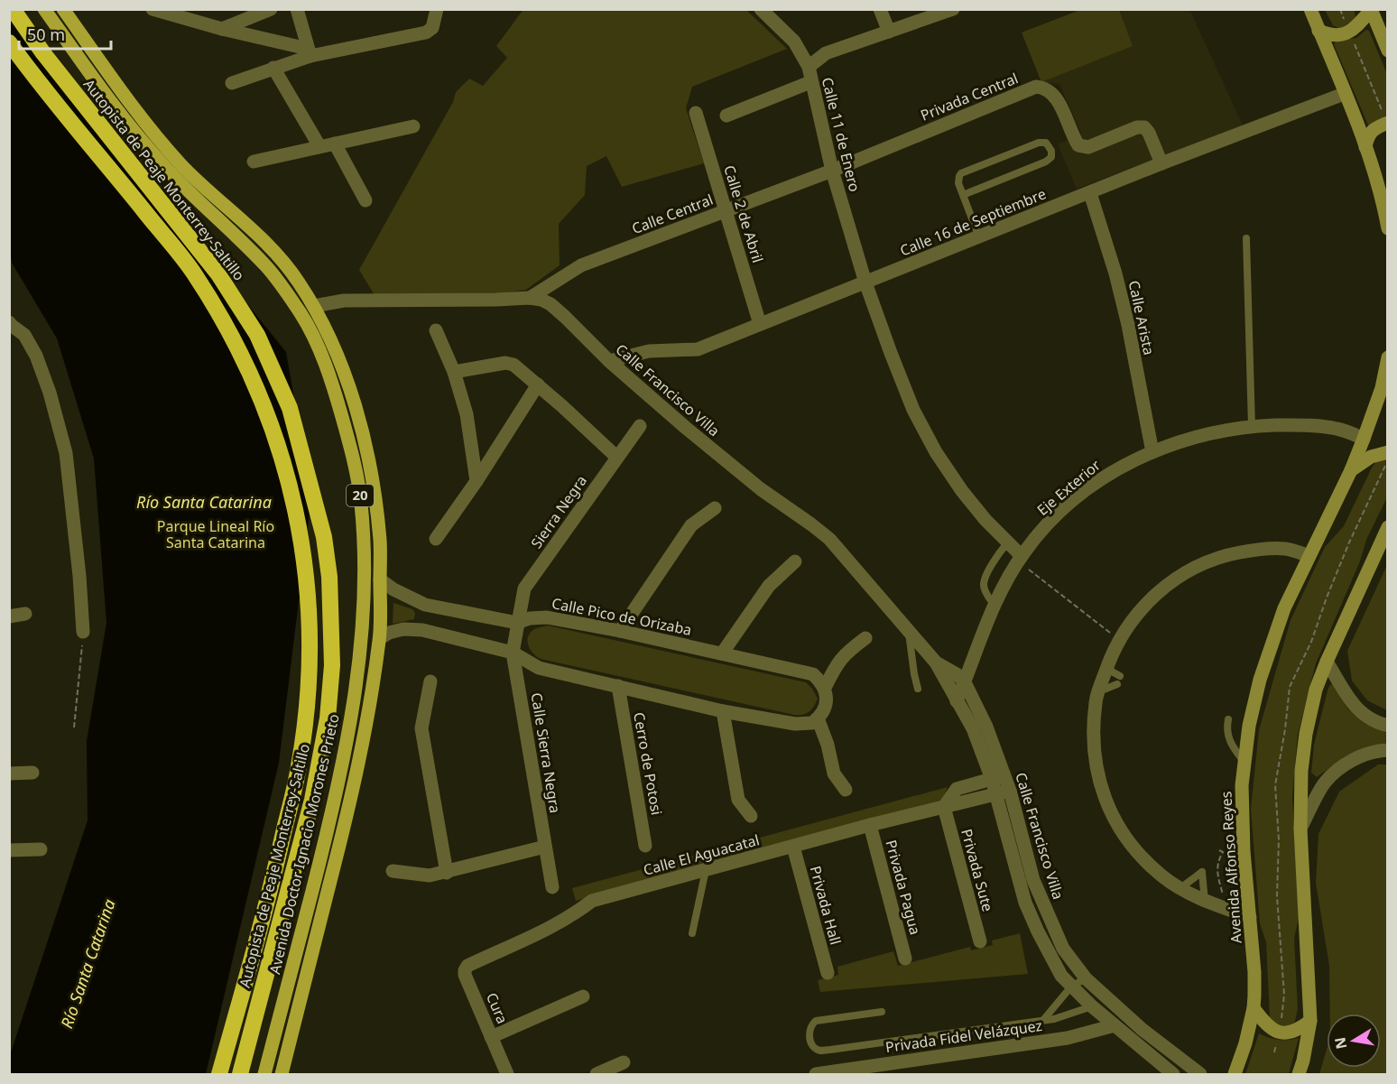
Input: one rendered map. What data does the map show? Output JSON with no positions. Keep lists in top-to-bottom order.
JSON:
{
  "streets": {
    "highway": ["Autopista de Peaje Monterrey-Saltillo"],
    "main road": ["20", "Avenida Doctor Ignacio Morones Prieto", "Avenida Alfonso Reyes"],
    "street": [
      "Privada Central",
      "Calle 11 de Enero",
      "Calle Central",
      "Calle 2 de Abril",
      "Calle 16 de Septiembre",
      "Calle Arista",
      "Calle Francisco Villa",
      "Eje Exterior",
      "Sierra Negra",
      "Calle Pico de Orizaba",
      "Calle Sierra Negra",
      "Cerro de Potosi",
      "Calle El Aguacatal",
      "Privada Sute",
      "Privada Pagua",
      "Privada Hall",
      "Cura",
      "Privada Fidel Velázquez"
    ]
  },
  "crossings": [
    ["Privada Central", "Calle 11 de Enero"],
    ["Privada Central", "Calle Central"],
    ["Privada Central", "Calle 16 de Septiembre"],
    ["Calle 11 de Enero", "Calle Central"],
    ["Calle 11 de Enero", "Calle 16 de Septiembre"],
    ["Calle 11 de Enero", "Eje Exterior"],
    ["Calle Central", "Calle 2 de Abril"],
    ["Calle Central", "Calle Francisco Villa"],
    ["Calle 2 de Abril", "Calle 16 de Septiembre"],
    ["Calle 16 de Septiembre", "Calle Arista"],
    ["Calle 16 de Septiembre", "Calle Francisco Villa"],
    ["Calle Arista", "Eje Exterior"],
    ["Calle Francisco Villa", "Eje Exterior"],
    ["Calle Francisco Villa", "20"],
    ["Calle Francisco Villa", "Calle El Aguacatal"],
    ["Calle Francisco Villa", "Privada Fidel Velázquez"],
    ["Eje Exterior", "Avenida Alfonso Reyes"],
    ["20", "Calle Pico de Orizaba"],
    ["Sierra Negra", "Calle Pico de Orizaba"],
    ["Sierra Negra", "Calle Sierra Negra"],
    ["Calle Pico de Orizaba", "Calle Sierra Negra"],
    ["Calle El Aguacatal", "Privada Sute"],
    ["Calle El Aguacatal", "Privada Pagua"],
    ["Calle El Aguacatal", "Privada Hall"],
    ["Calle El Aguacatal", "Cura"]
  ],
  "water": ["Río Santa Catarina"],
  "parks": ["Parque Lineal Río Santa Catarina"],
  "scale_bar": "50 m",
  "north": "left"
}
